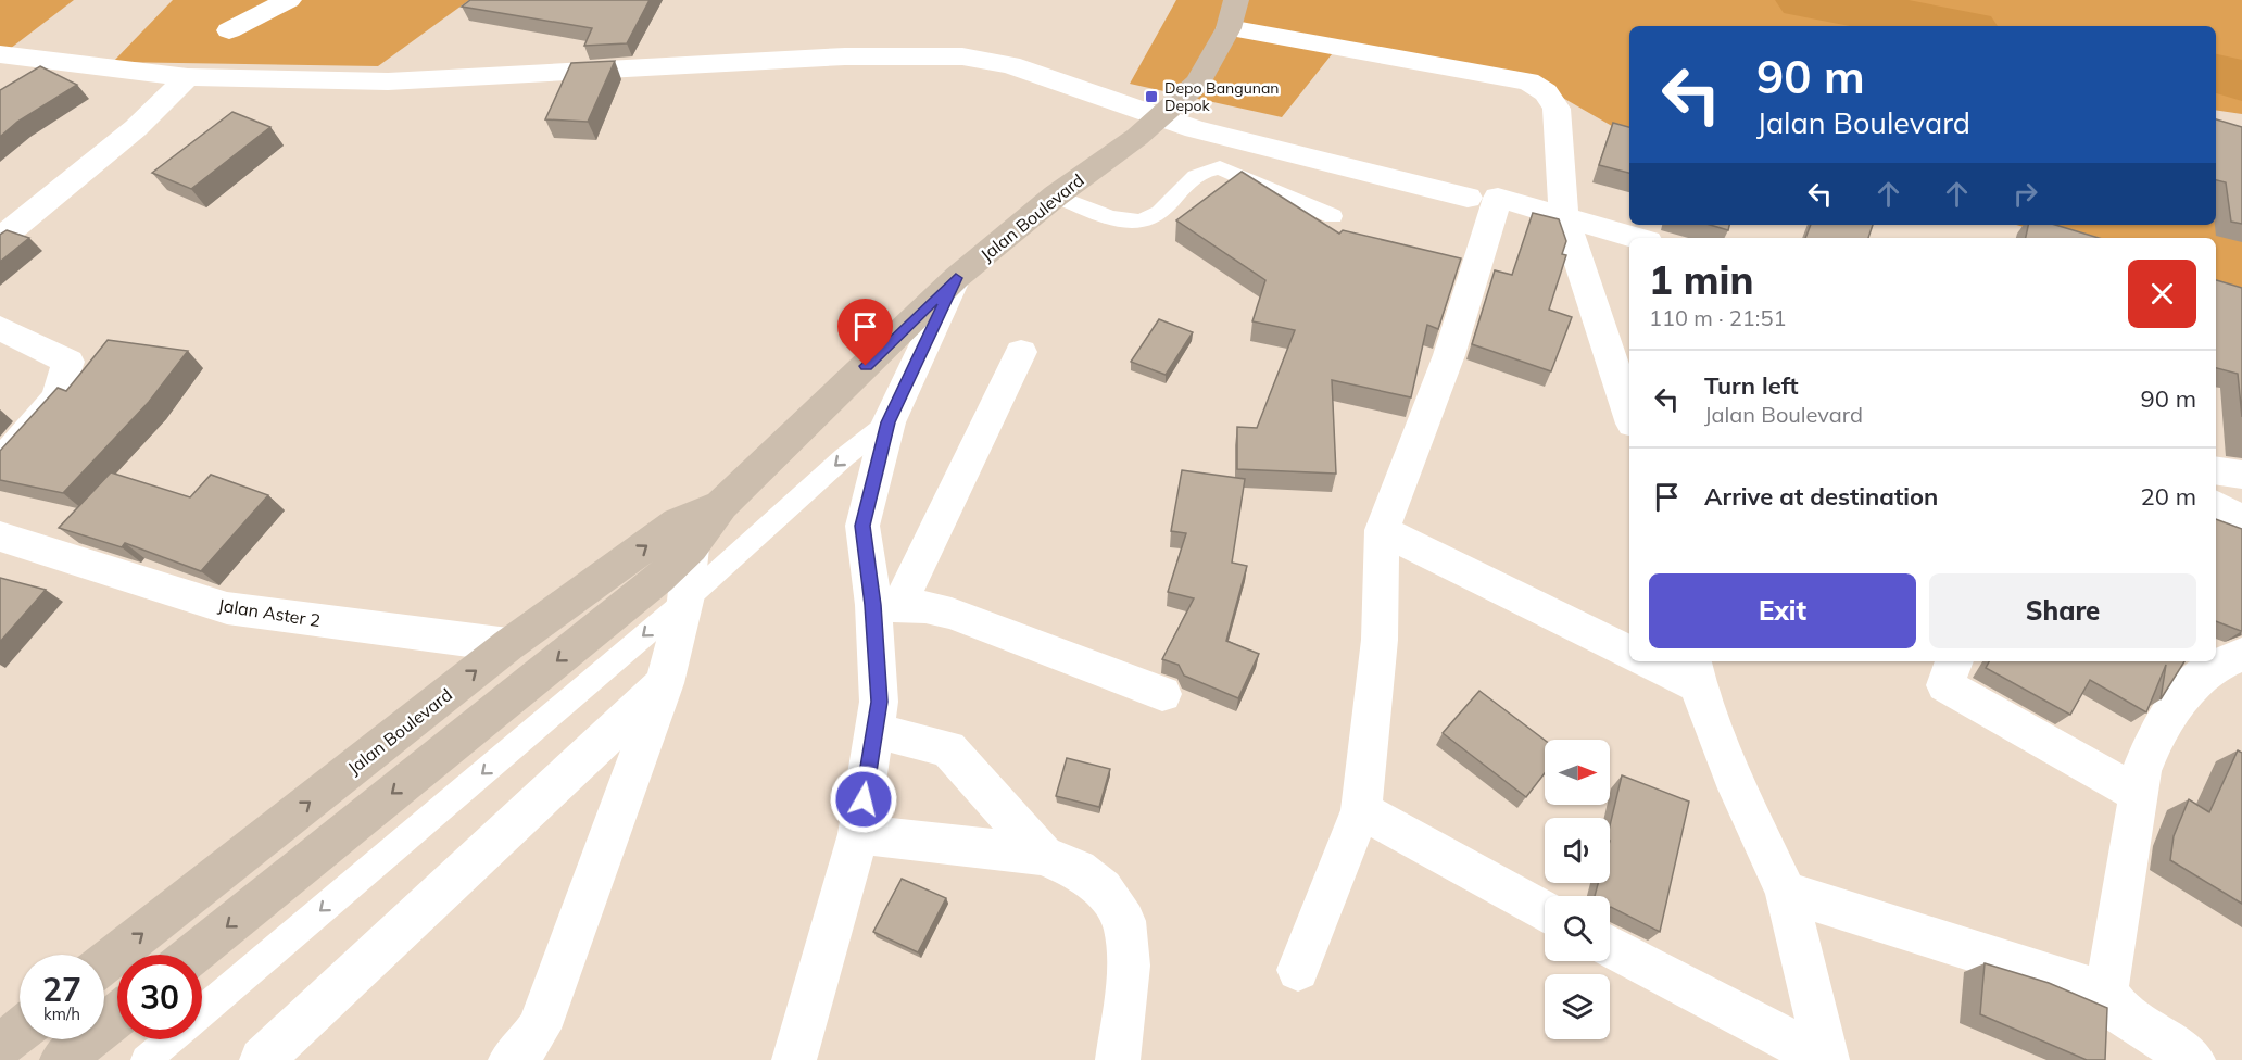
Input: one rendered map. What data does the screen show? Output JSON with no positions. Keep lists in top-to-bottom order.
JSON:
{
  "streets": {
    "main road": ["Jalan Boulevard"],
    "street": ["Jalan Aster 2"]
  },
  "crossings": [
    ["Jalan Boulevard", "Jalan Aster 2"]
  ],
  "places": {
    "transit": ["Depo Bangunan Depok"]
  },
  "north": "right",
  "page": {
    "turn": ["90 m", "Jalan Boulevard"],
    "heading": ["1 min", "110 m · 21:51"],
    "list": [
      {
        "name": "Turn left",
        "note": "Jalan Boulevard",
        "value": "90 m"
      },
      {
        "name": "Arrive at destination",
        "value": "20 m"
      }
    ],
    "buttons": ["Exit", "Share"],
    "speed": "27 km/h",
    "limit": "30"
  }
}
